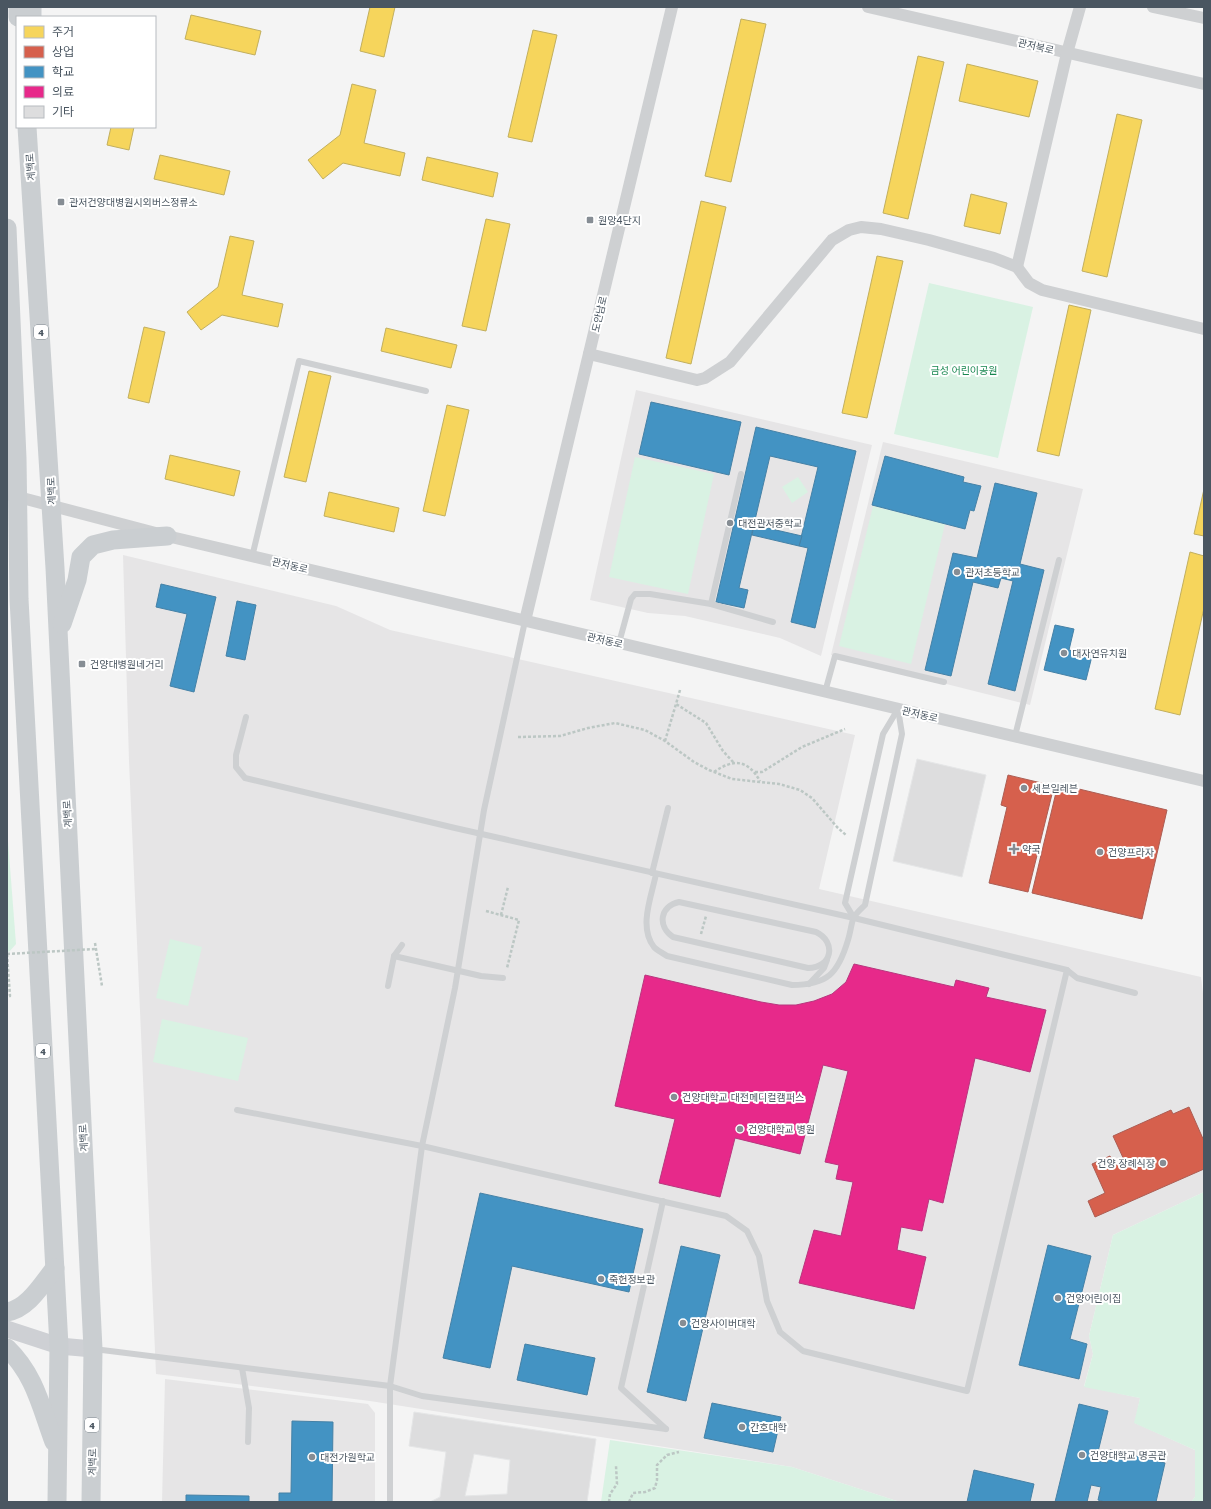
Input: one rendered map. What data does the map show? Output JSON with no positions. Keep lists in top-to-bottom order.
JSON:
{
  "streets": {
    "main road": ["계백로", "4"],
    "street": ["관저북로", "도안남로", "관저동로"]
  },
  "crossings": [
    ["계백로", "관저동로"],
    ["도안남로", "관저동로"],
    ["4", "관저동로"]
  ],
  "parks": ["금성 어린이공원"],
  "places": {
    "transit": ["관저건양대병원시외버스정류소", "원앙4단지", "건양대병원네거리"],
    "other": [
      "대전관저중학교",
      "관저초등학교",
      "대자연유치원",
      "세븐일레븐",
      "건양프라자",
      "건양대학교 대전메디컬캠퍼스",
      "건양대학교 병원",
      "건양 장례식장",
      "죽헌정보관",
      "건양어린이집",
      "건양사이버대학",
      "간호대학",
      "건양대학교 명곡관",
      "대전가원학교"
    ],
    "health": ["약국"]
  },
  "legend": [
    "주거",
    "상업",
    "학교",
    "의료",
    "기타"
  ]
}
